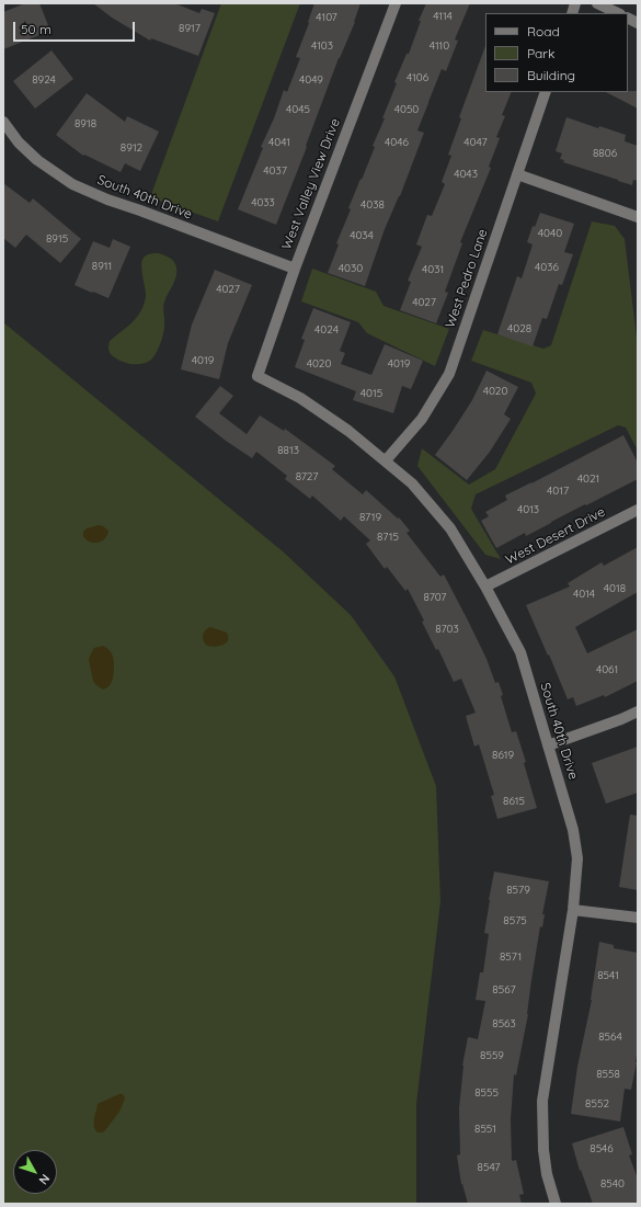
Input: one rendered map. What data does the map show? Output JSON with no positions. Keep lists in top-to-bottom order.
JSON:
{
  "streets": {
    "street": [
      "West Valley View Drive",
      "South 40th Drive",
      "West Pedro Lane",
      "West Desert Drive"
    ]
  },
  "crossings": [
    ["West Valley View Drive", "South 40th Drive"],
    ["South 40th Drive", "West Pedro Lane"],
    ["South 40th Drive", "West Desert Drive"]
  ],
  "house_numbers": [
    "4114",
    "4107",
    "8917",
    "4103",
    "4110",
    "4106",
    "8924",
    "4049",
    "4045",
    "4050",
    "8918",
    "4041",
    "4046",
    "4047",
    "8912",
    "8806",
    "4037",
    "4043",
    "4033",
    "4038",
    "4040",
    "4034",
    "8915",
    "8911",
    "4036",
    "4030",
    "4031",
    "4027",
    "4027",
    "4028",
    "4024",
    "4019",
    "4020",
    "4019",
    "4020",
    "4015",
    "8813",
    "8727",
    "4021",
    "4017",
    "4013",
    "8719",
    "8715",
    "4018",
    "4014",
    "8707",
    "8703",
    "4061",
    "8619",
    "8615",
    "8579",
    "8575",
    "8571",
    "8541",
    "8567",
    "8563",
    "8564",
    "8559",
    "8558",
    "8555",
    "8552",
    "8551",
    "8546",
    "8547",
    "8540"
  ],
  "legend": ["Road", "Park", "Building"],
  "scale_bar": "50 m",
  "north": "bottom right"
}
